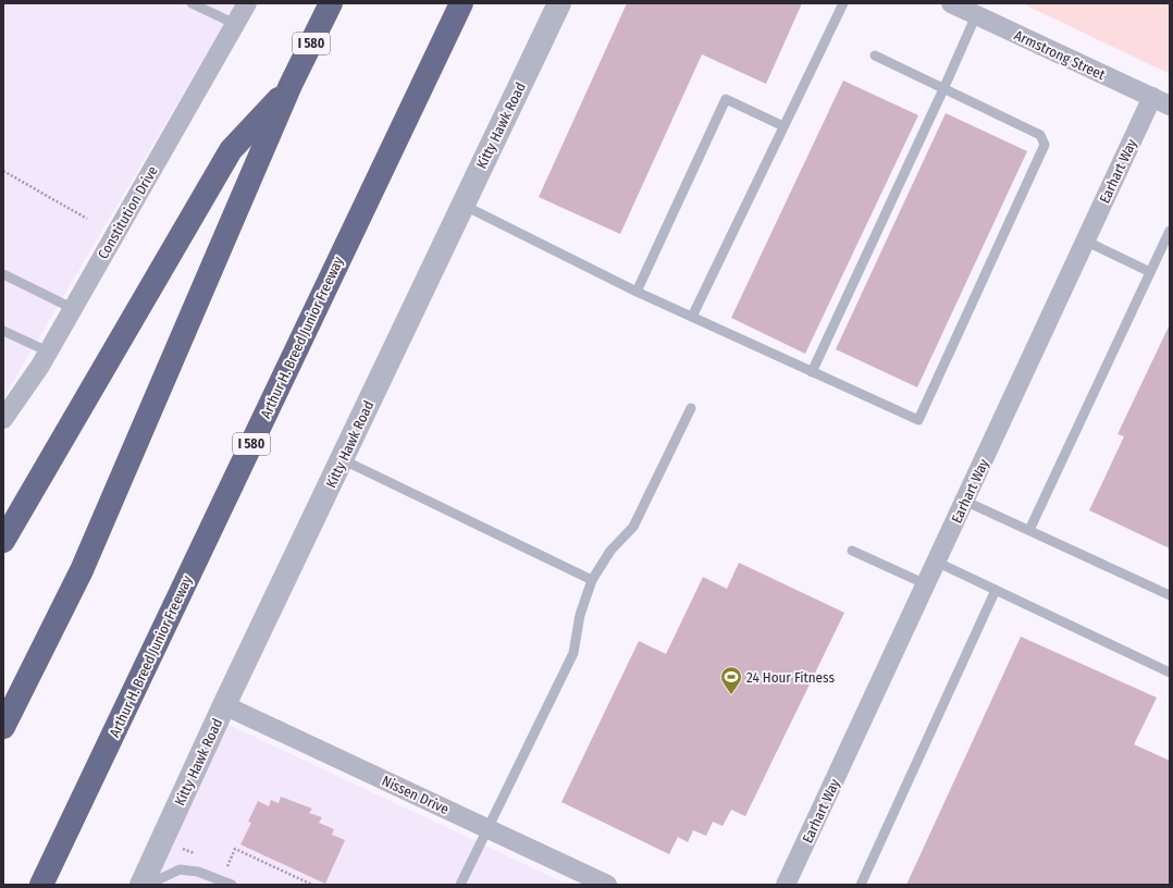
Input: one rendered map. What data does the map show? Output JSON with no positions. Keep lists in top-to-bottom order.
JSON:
{
  "streets": {
    "highway": ["I 580", "Arthur H. Breed Junior Freeway"],
    "street": [
      "Armstrong Street",
      "Kitty Hawk Road",
      "Earhart Way",
      "Constitution Drive",
      "Nissen Drive"
    ]
  },
  "crossings": [
    ["Armstrong Street", "Earhart Way"],
    ["Kitty Hawk Road", "Nissen Drive"]
  ],
  "places": {
    "sports": ["24 Hour Fitness"]
  }
}
